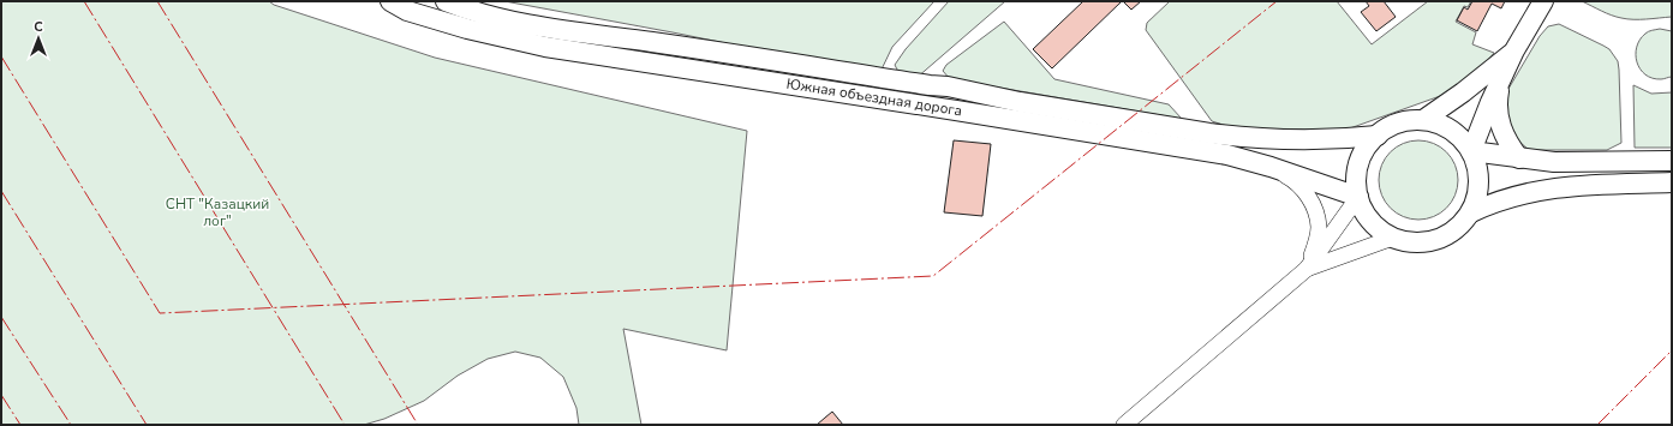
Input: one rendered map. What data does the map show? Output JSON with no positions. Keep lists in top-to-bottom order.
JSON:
{
  "streets": {
    "main road": ["Южная объездная дорога"]
  },
  "parks": ["СНТ \"Казацкий лог\""],
  "north": "top"
}
